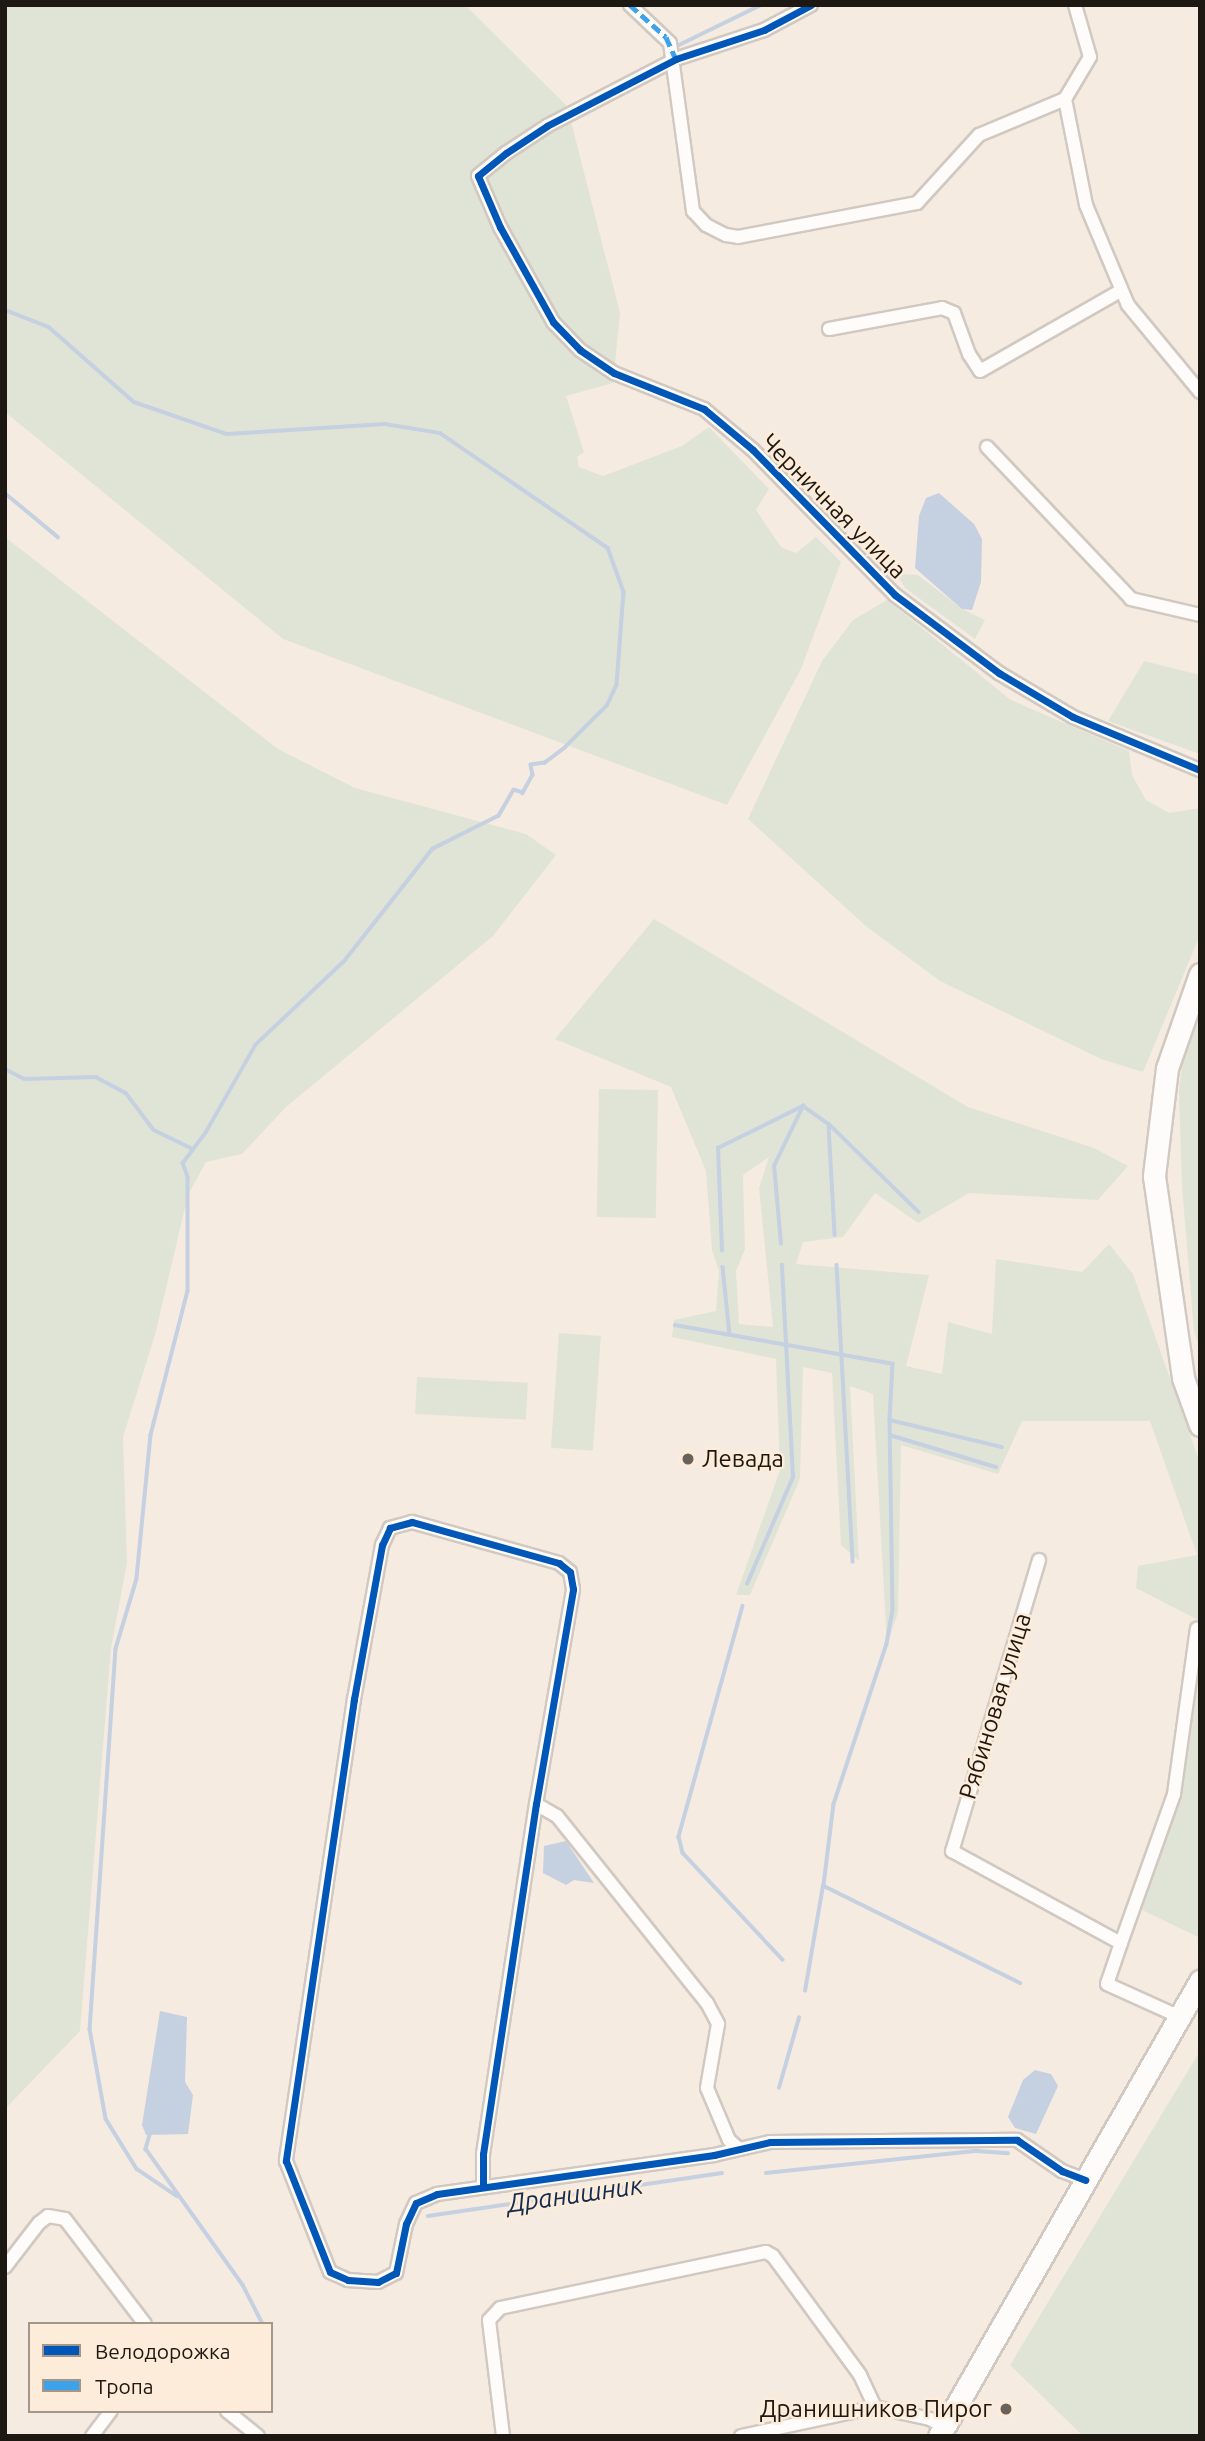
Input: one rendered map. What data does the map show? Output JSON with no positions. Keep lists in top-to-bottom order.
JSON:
{
  "streets": {
    "street": ["Черничная улица", "Рябиновая улица"]
  },
  "water": ["Дранишник"],
  "places": ["Левада", "Дранишников Пирог"],
  "legend": ["Велодорожка", "Тропа"]
}
